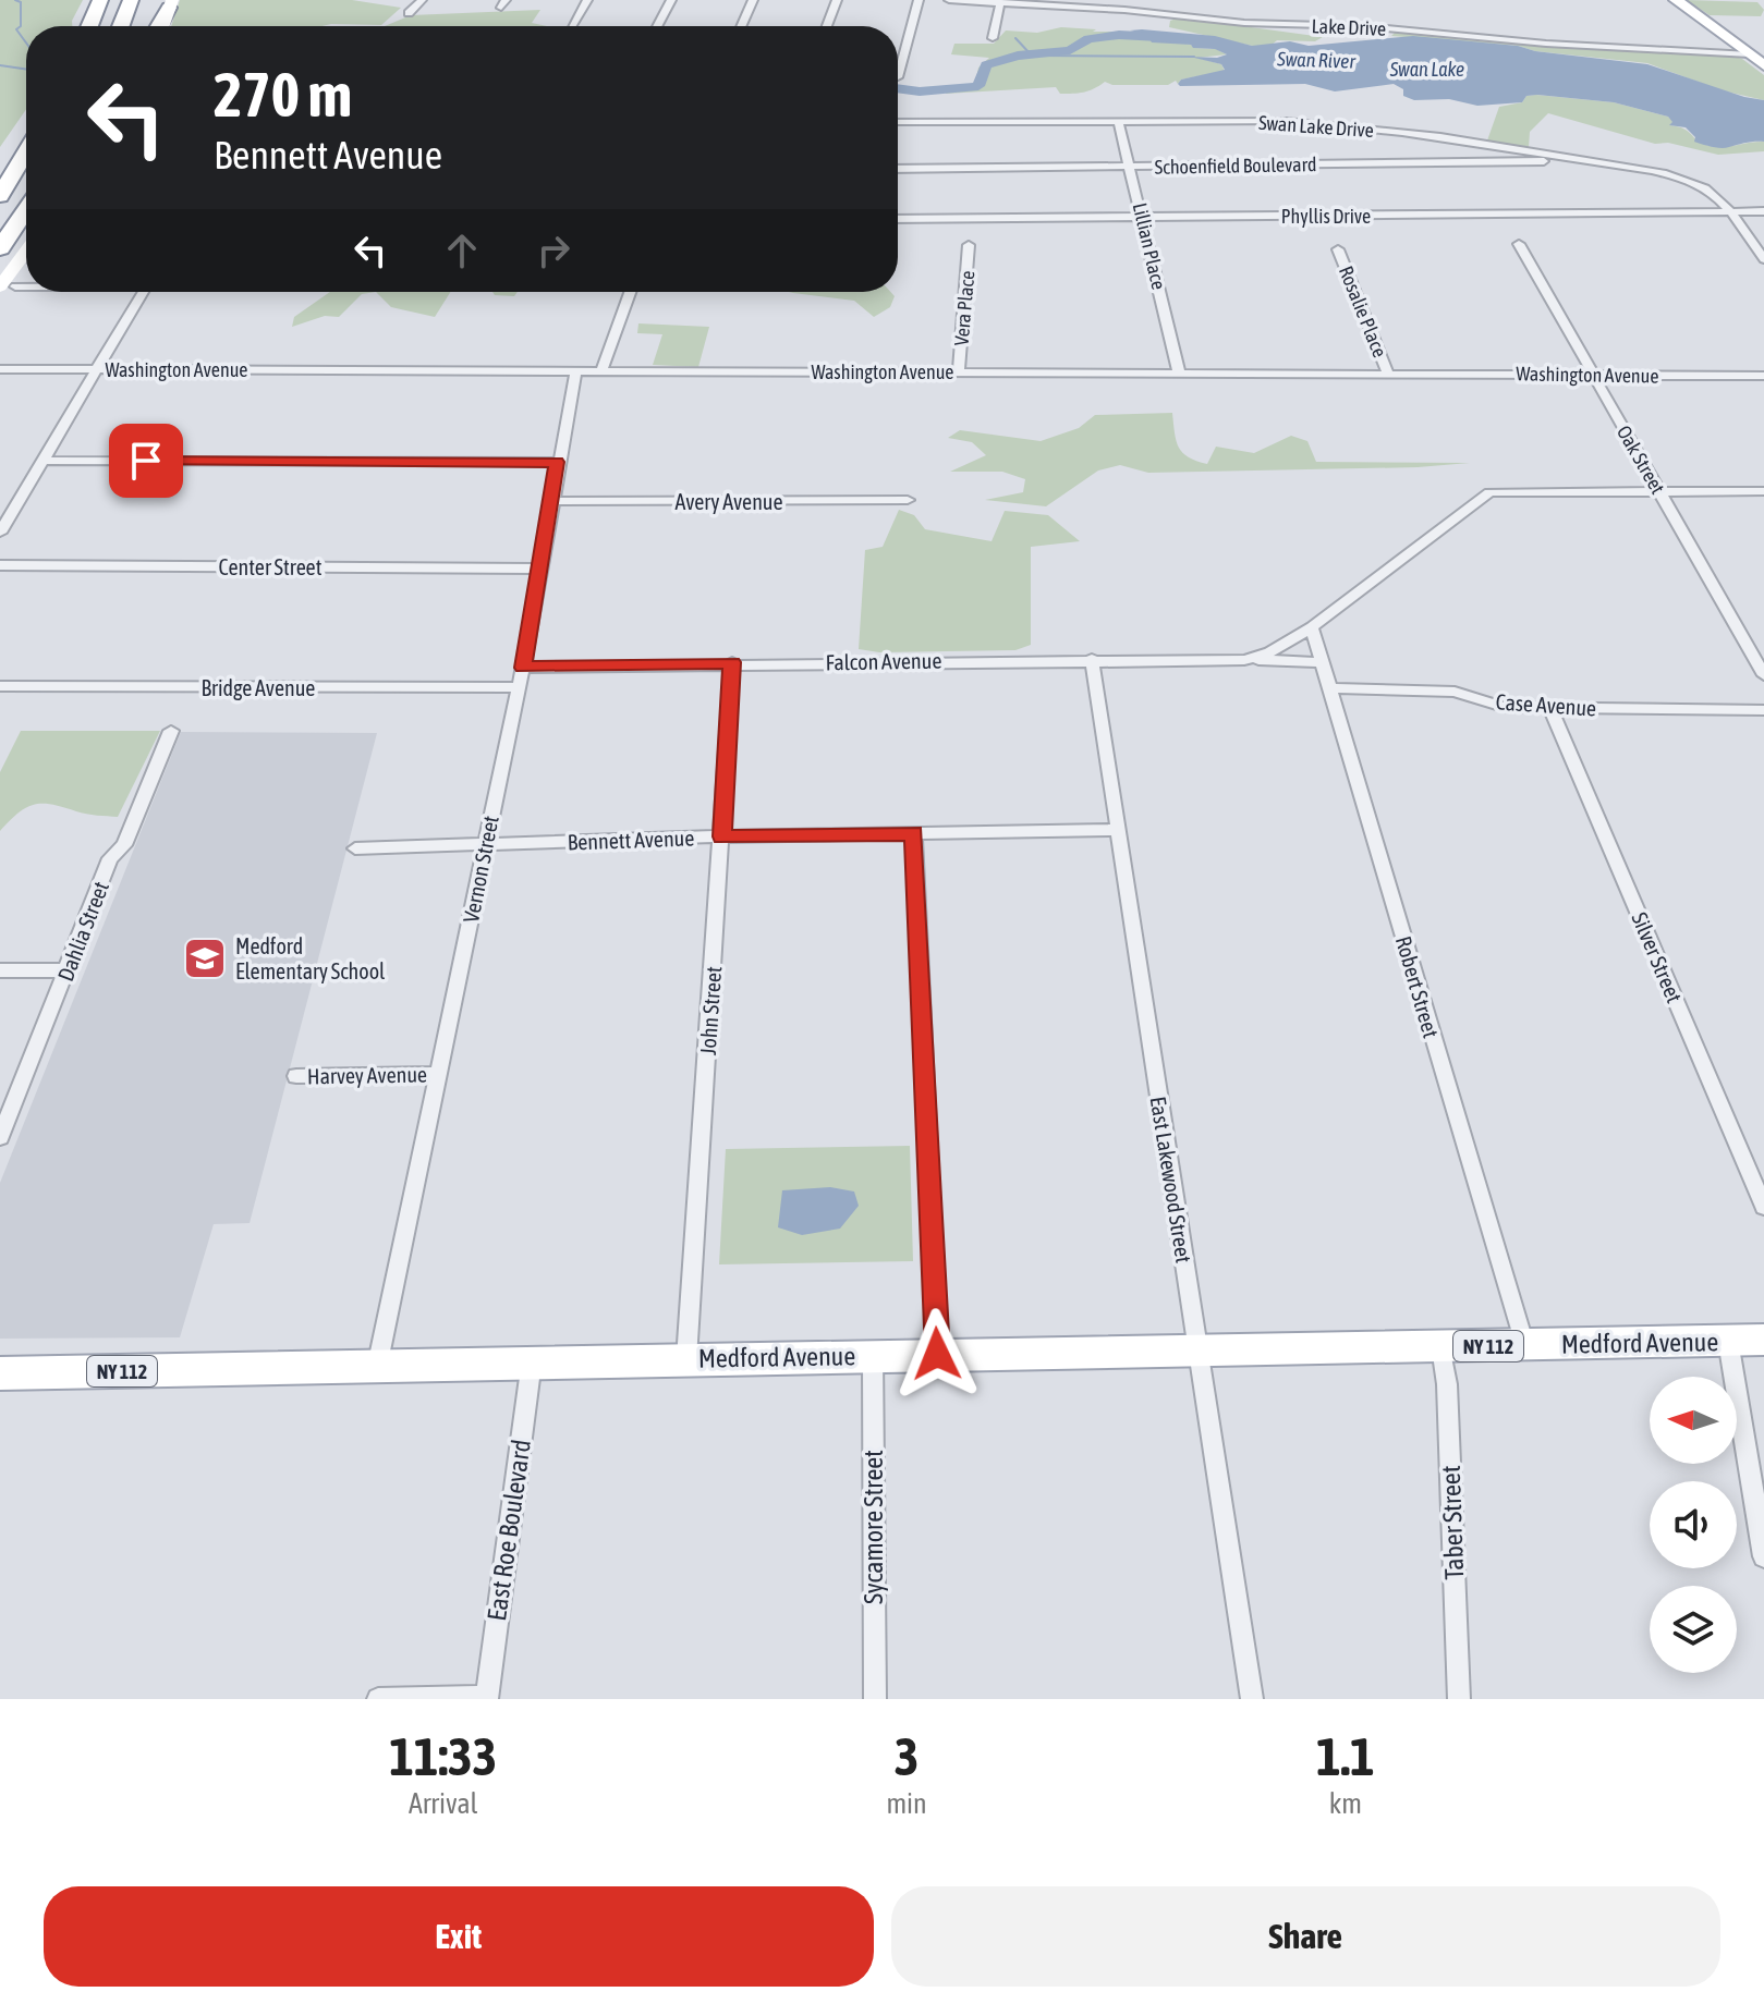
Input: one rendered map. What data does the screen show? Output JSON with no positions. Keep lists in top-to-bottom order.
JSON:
{
  "streets": {
    "main road": ["Medford Avenue", "NY 112"],
    "street": [
      "Lake Drive",
      "Swan Lake Drive",
      "Schoenfield Boulevard",
      "Phyllis Drive",
      "Lillian Place",
      "Vera Place",
      "Rosalie Place",
      "Washington Avenue",
      "Oak Street",
      "Avery Avenue",
      "Center Street",
      "Falcon Avenue",
      "Bridge Avenue",
      "Case Avenue",
      "Bennett Avenue",
      "Vernon Street",
      "Dahlia Street",
      "Silver Street",
      "Robert Street",
      "John Street",
      "Harvey Avenue",
      "East Lakewood Street",
      "Taber Street",
      "Sycamore Street",
      "East Roe Boulevard"
    ]
  },
  "crossings": [
    ["Swan Lake Drive", "Schoenfield Boulevard"],
    ["Swan Lake Drive", "Phyllis Drive"],
    ["Swan Lake Drive", "Lillian Place"],
    ["Schoenfield Boulevard", "Lillian Place"],
    ["Phyllis Drive", "Lillian Place"],
    ["Lillian Place", "Washington Avenue"],
    ["Vera Place", "Washington Avenue"],
    ["Rosalie Place", "Washington Avenue"],
    ["Washington Avenue", "Oak Street"],
    ["Washington Avenue", "Vernon Street"],
    ["Oak Street", "Falcon Avenue"],
    ["Avery Avenue", "Vernon Street"],
    ["Center Street", "Vernon Street"],
    ["Falcon Avenue", "Vernon Street"],
    ["Falcon Avenue", "Robert Street"],
    ["Falcon Avenue", "John Street"],
    ["Falcon Avenue", "East Lakewood Street"],
    ["Bridge Avenue", "Vernon Street"],
    ["Case Avenue", "Silver Street"],
    ["Case Avenue", "Robert Street"],
    ["Bennett Avenue", "Vernon Street"],
    ["Bennett Avenue", "John Street"],
    ["Bennett Avenue", "East Lakewood Street"],
    ["Vernon Street", "Harvey Avenue"],
    ["Vernon Street", "Medford Avenue"],
    ["Robert Street", "Medford Avenue"],
    ["John Street", "Medford Avenue"],
    ["East Lakewood Street", "Medford Avenue"],
    ["Medford Avenue", "Taber Street"],
    ["Medford Avenue", "Sycamore Street"],
    ["Medford Avenue", "East Roe Boulevard"]
  ],
  "water": ["Swan River", "Swan Lake"],
  "places": {
    "school or university": ["Medford Elementary School"]
  },
  "north": "left",
  "page": {
    "turn": ["270 m", "Bennett Avenue"],
    "eta": [
      "11:33",
      "Arrival",
      "3",
      "min",
      "1.1",
      "km"
    ],
    "buttons": ["Exit", "Share"]
  }
}
